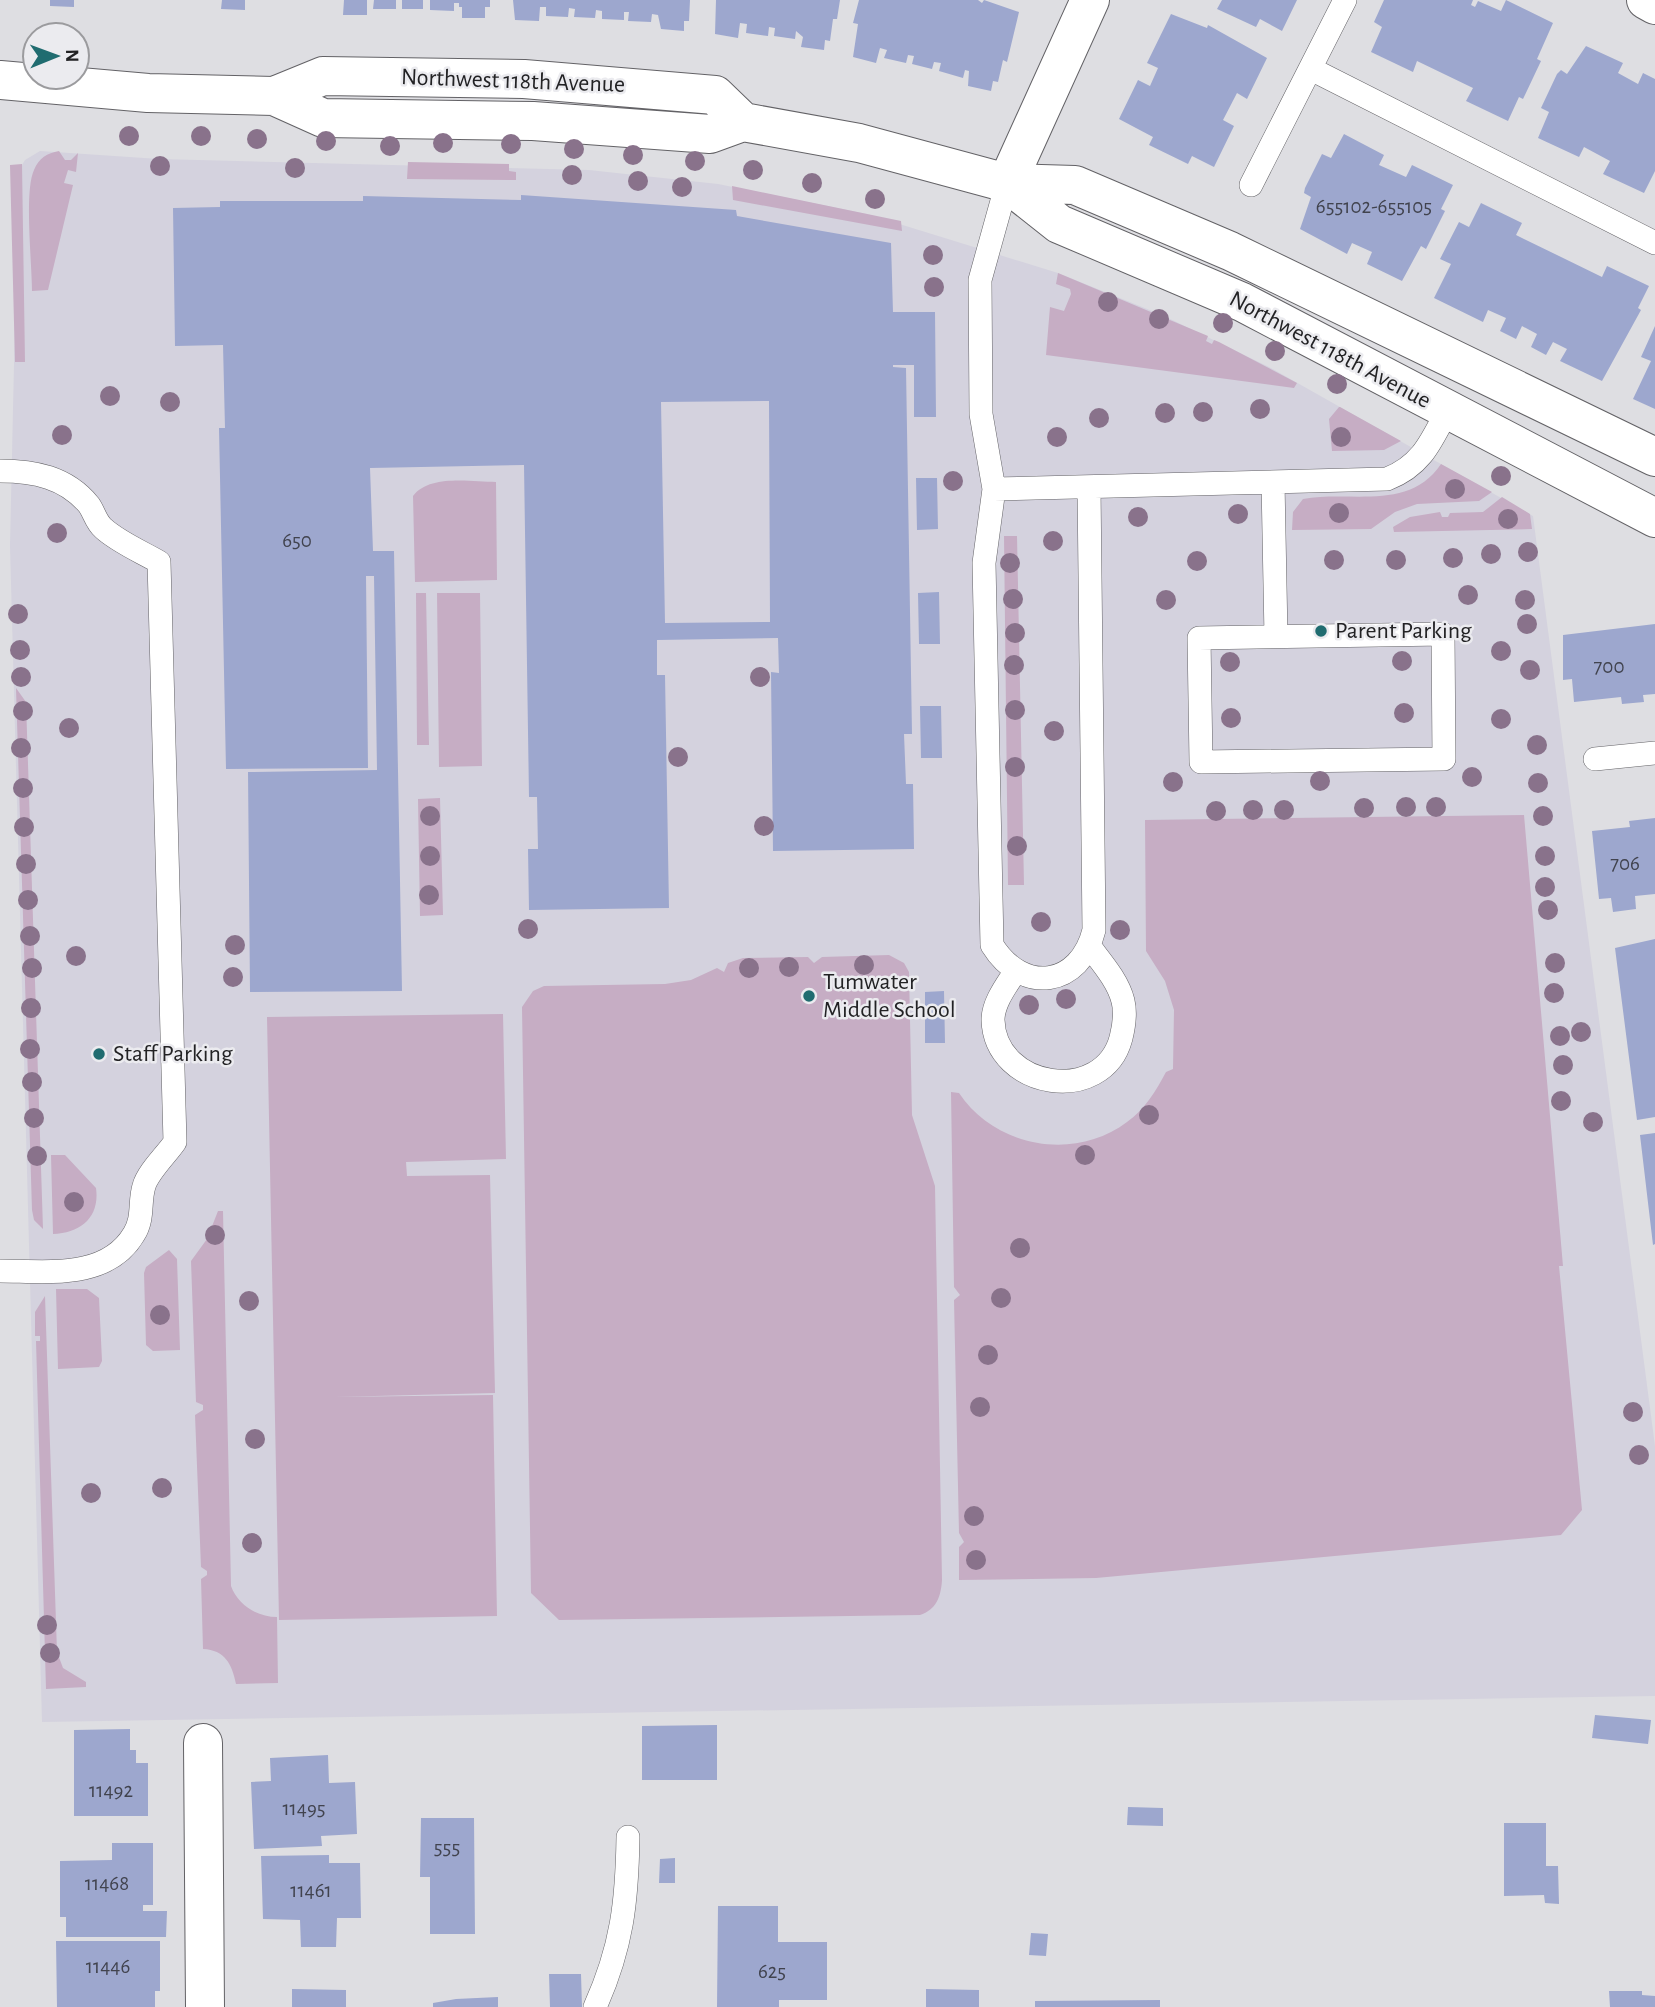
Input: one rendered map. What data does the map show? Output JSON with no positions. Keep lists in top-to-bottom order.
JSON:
{
  "streets": {
    "street": ["Northwest 118th Avenue"]
  },
  "places": ["Parent Parking", "Tumwater Middle School", "Staff Parking"],
  "house_numbers": [
    "655102-655105",
    "650",
    "700",
    "706",
    "11492",
    "11495",
    "555",
    "11468",
    "11461",
    "11446",
    "625"
  ],
  "north": "right"
}
